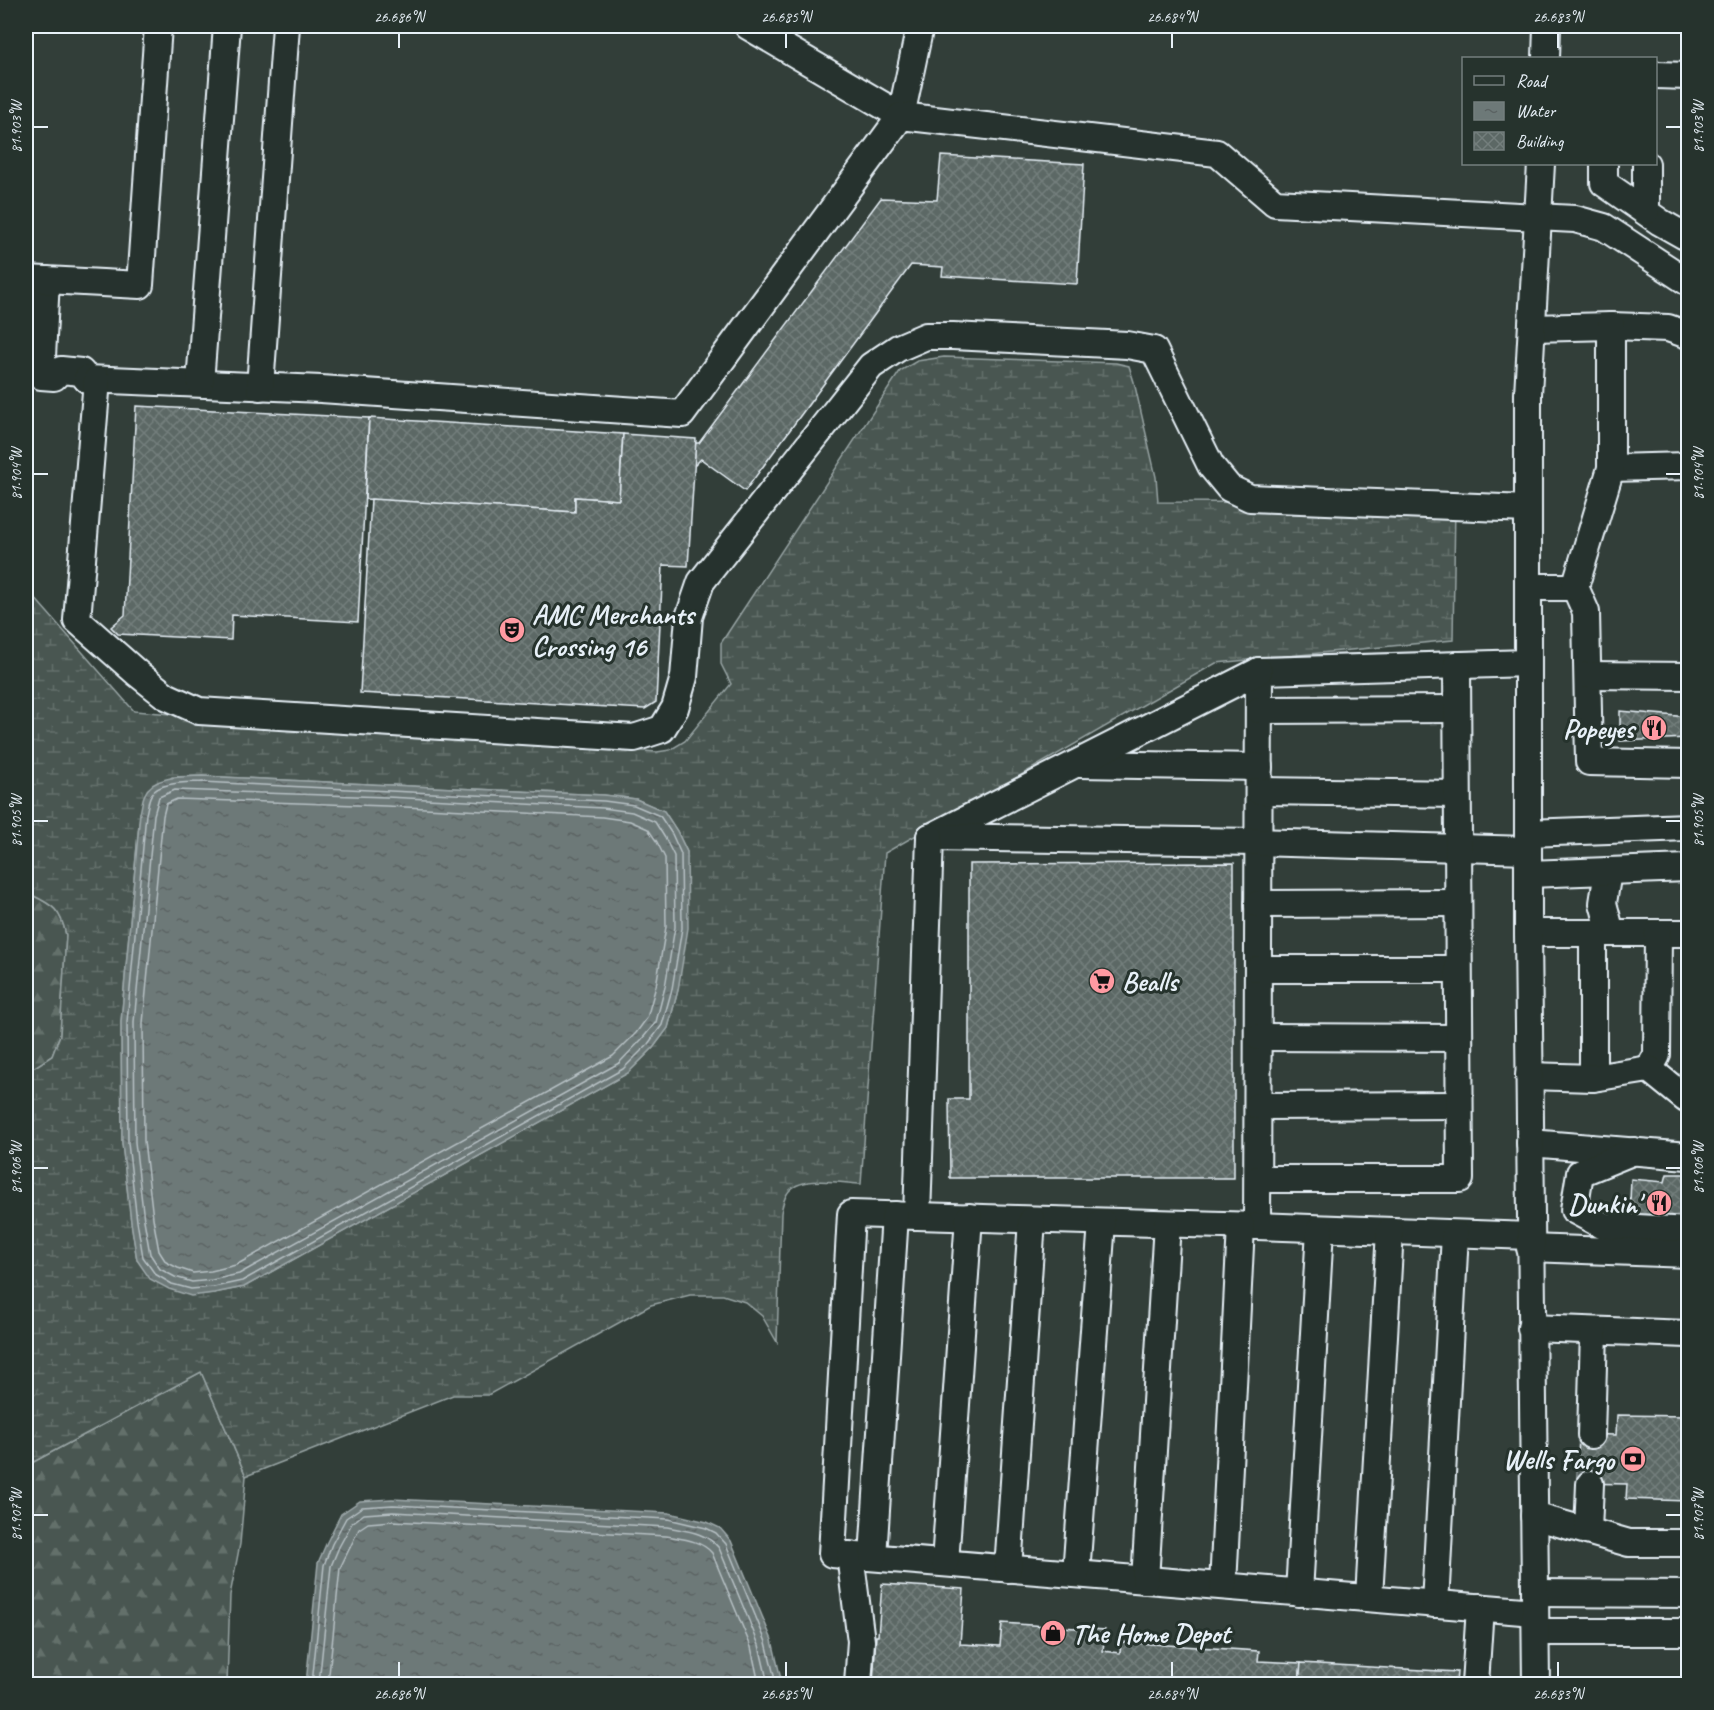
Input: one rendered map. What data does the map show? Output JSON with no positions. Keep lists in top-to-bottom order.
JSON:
{
  "places": {
    "theatre": ["AMC Merchants Crossing 16"],
    "restaurant": ["Popeyes", "Dunkin'"],
    "supermarket": ["Bealls"],
    "bank": ["Wells Fargo"],
    "shop": ["The Home Depot"]
  },
  "legend": ["Road", "Water", "Building"],
  "coordinates": [
    "26.686°N",
    "26.685°N",
    "26.684°N",
    "26.683°N",
    "81.903°W",
    "81.904°W",
    "81.905°W",
    "81.906°W",
    "81.907°W"
  ]
}
